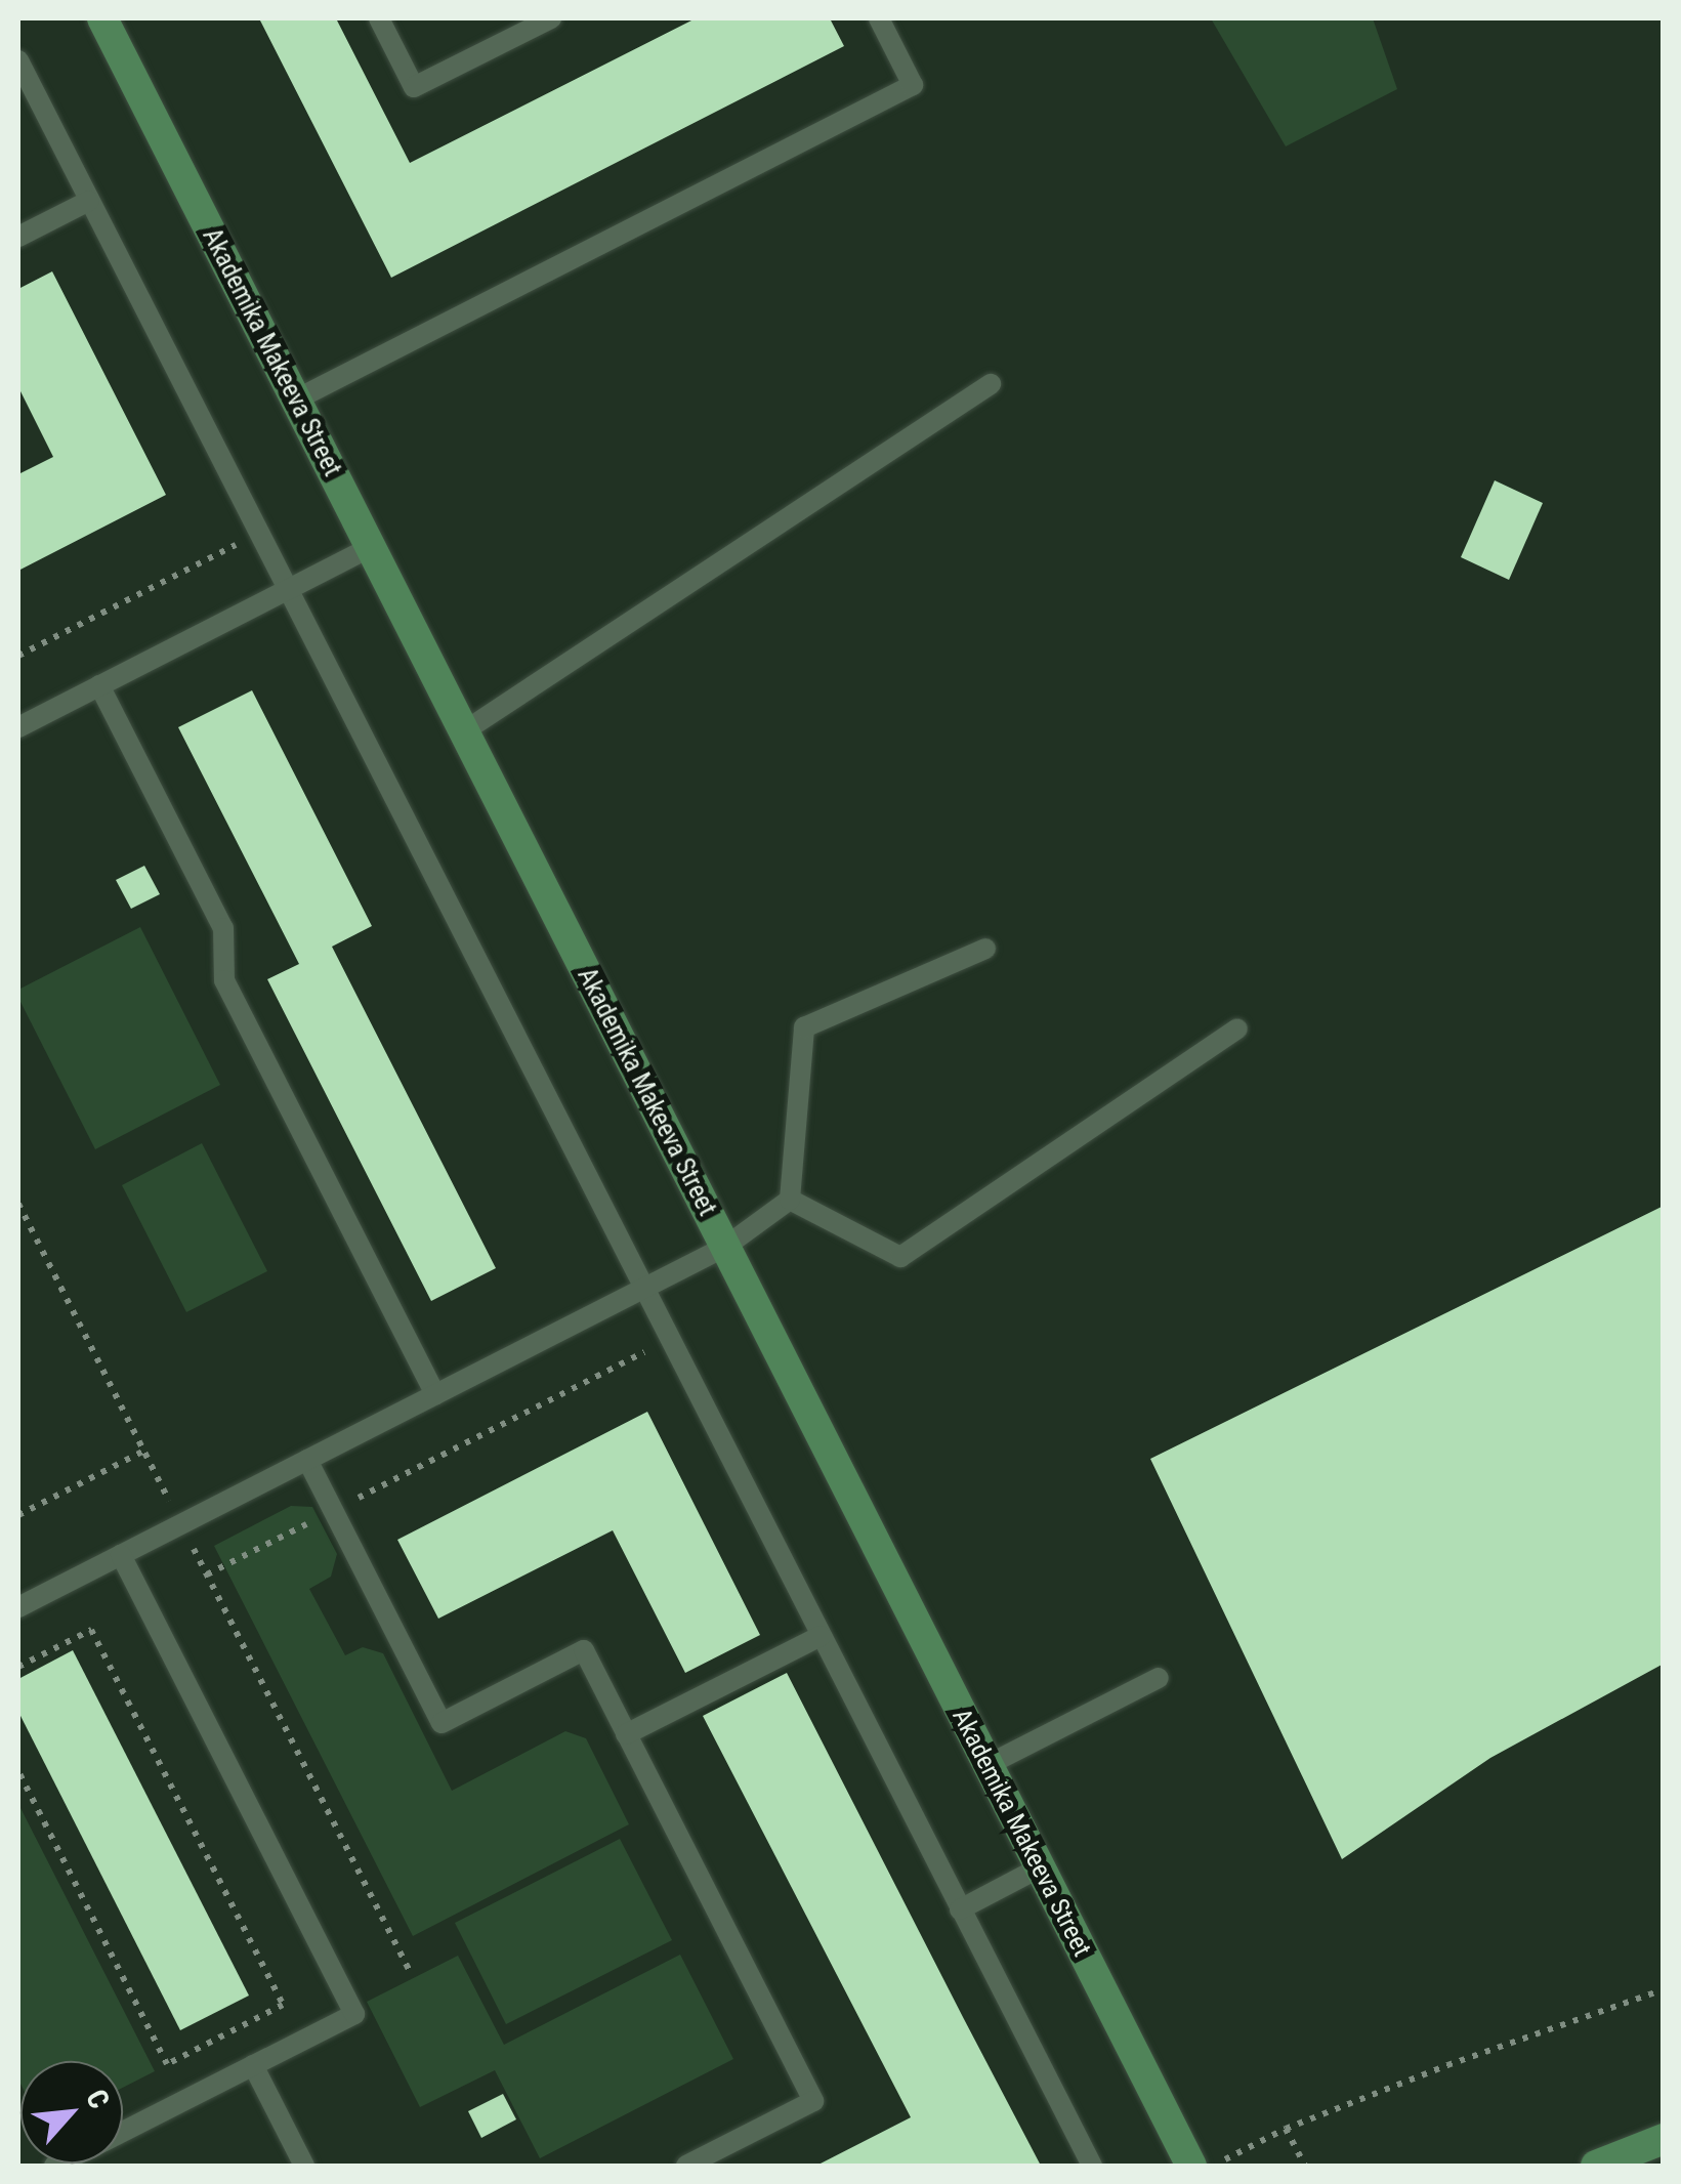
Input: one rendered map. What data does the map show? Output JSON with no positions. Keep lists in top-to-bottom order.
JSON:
{
  "streets": {
    "street": ["Akademika Makeeva Street"]
  },
  "north": "top right"
}
